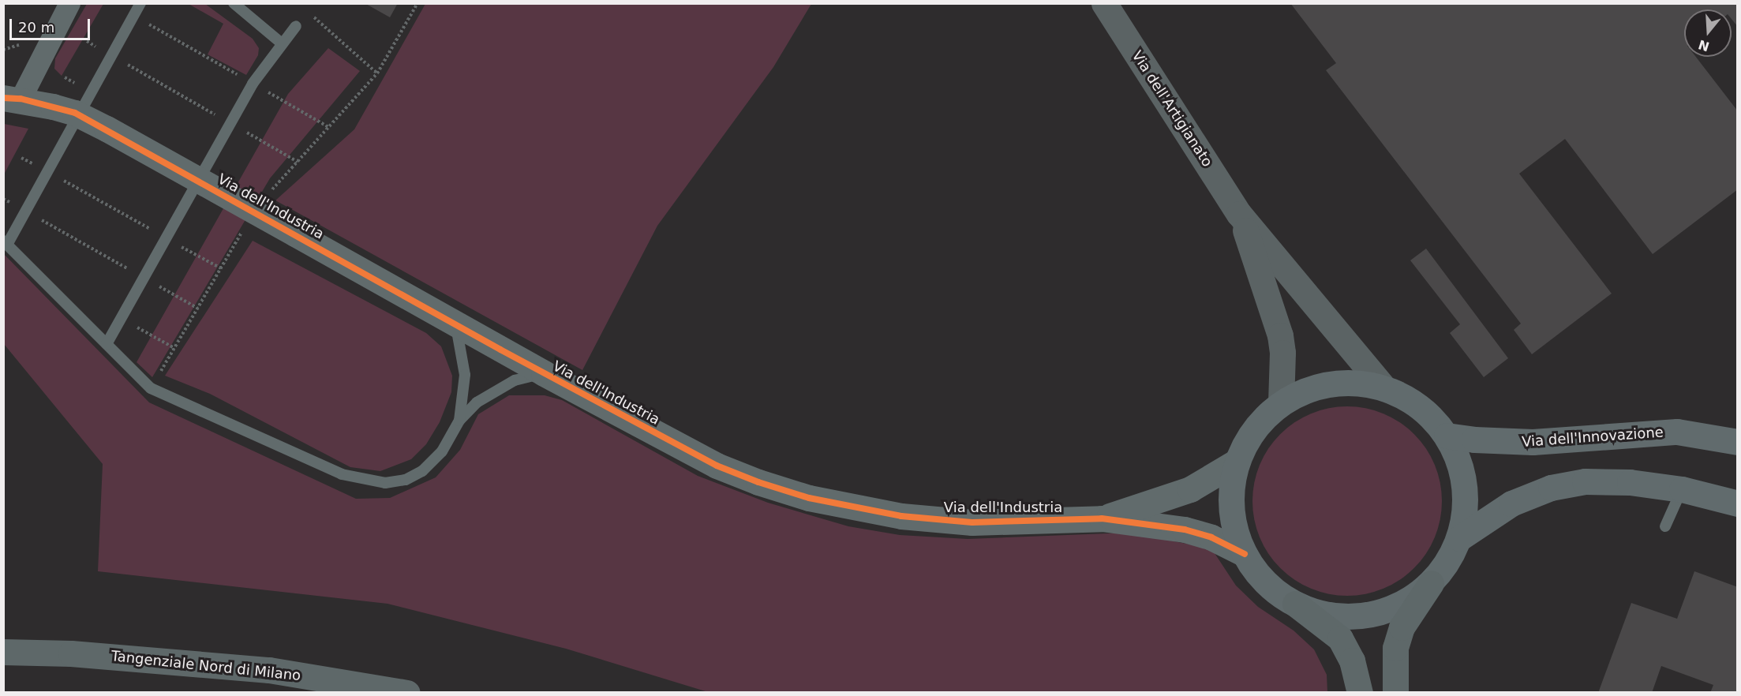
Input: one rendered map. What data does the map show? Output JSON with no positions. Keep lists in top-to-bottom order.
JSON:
{
  "streets": {
    "highway": ["Tangenziale Nord di Milano"],
    "main road": ["Via dell'Artigianato", "Via dell'Innovazione"],
    "street": ["Via dell'Industria"]
  },
  "scale_bar": "20 m",
  "north": "bottom"
}
